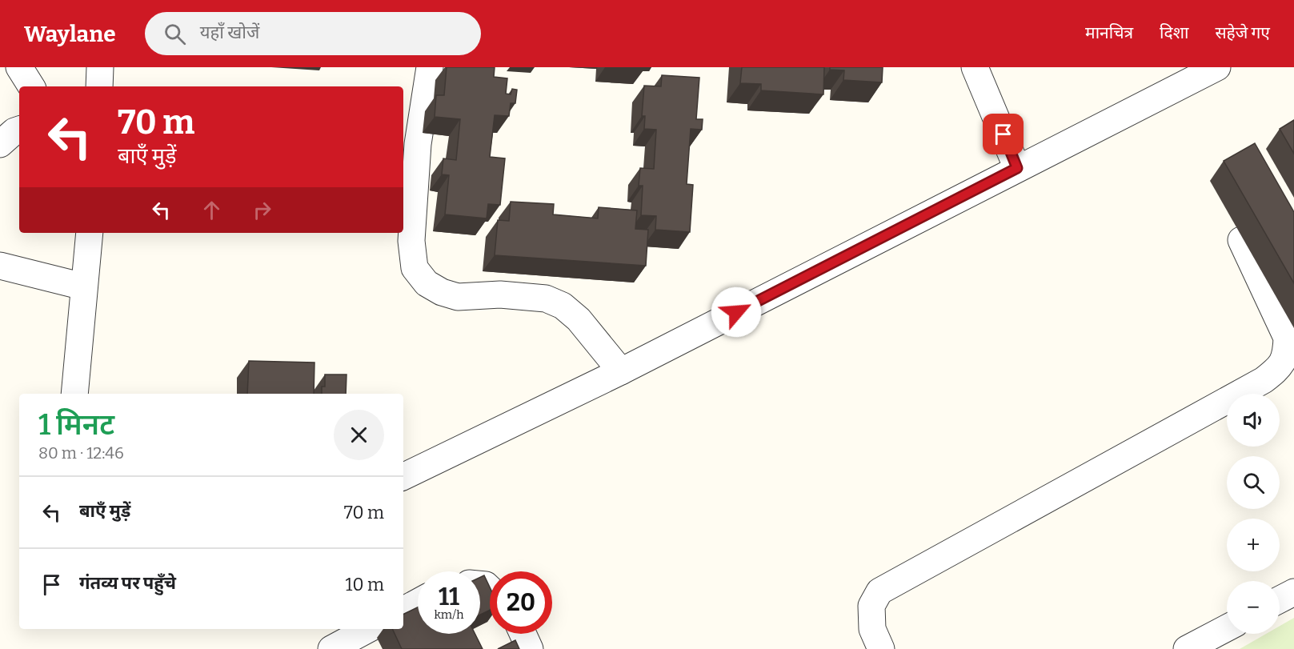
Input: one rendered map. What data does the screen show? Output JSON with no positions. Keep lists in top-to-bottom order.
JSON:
{
  "page": {
    "header": "Waylane",
    "search": "यहाँ खोजें",
    "nav": ["मानचित्र", "दिशा", "सहेजे गए"],
    "turn": ["70 m", "बाएँ मुड़ें"],
    "map_buttons": ["+", "−"],
    "heading": ["1 मिनट", "80 m · 12:46"],
    "list": [
      {
        "name": "बाएँ मुड़ें",
        "value": "70 m"
      },
      {
        "name": "गंतव्य पर पहुँचे",
        "value": "10 m"
      }
    ],
    "speed": "11 km/h",
    "limit": "20"
  }
}
